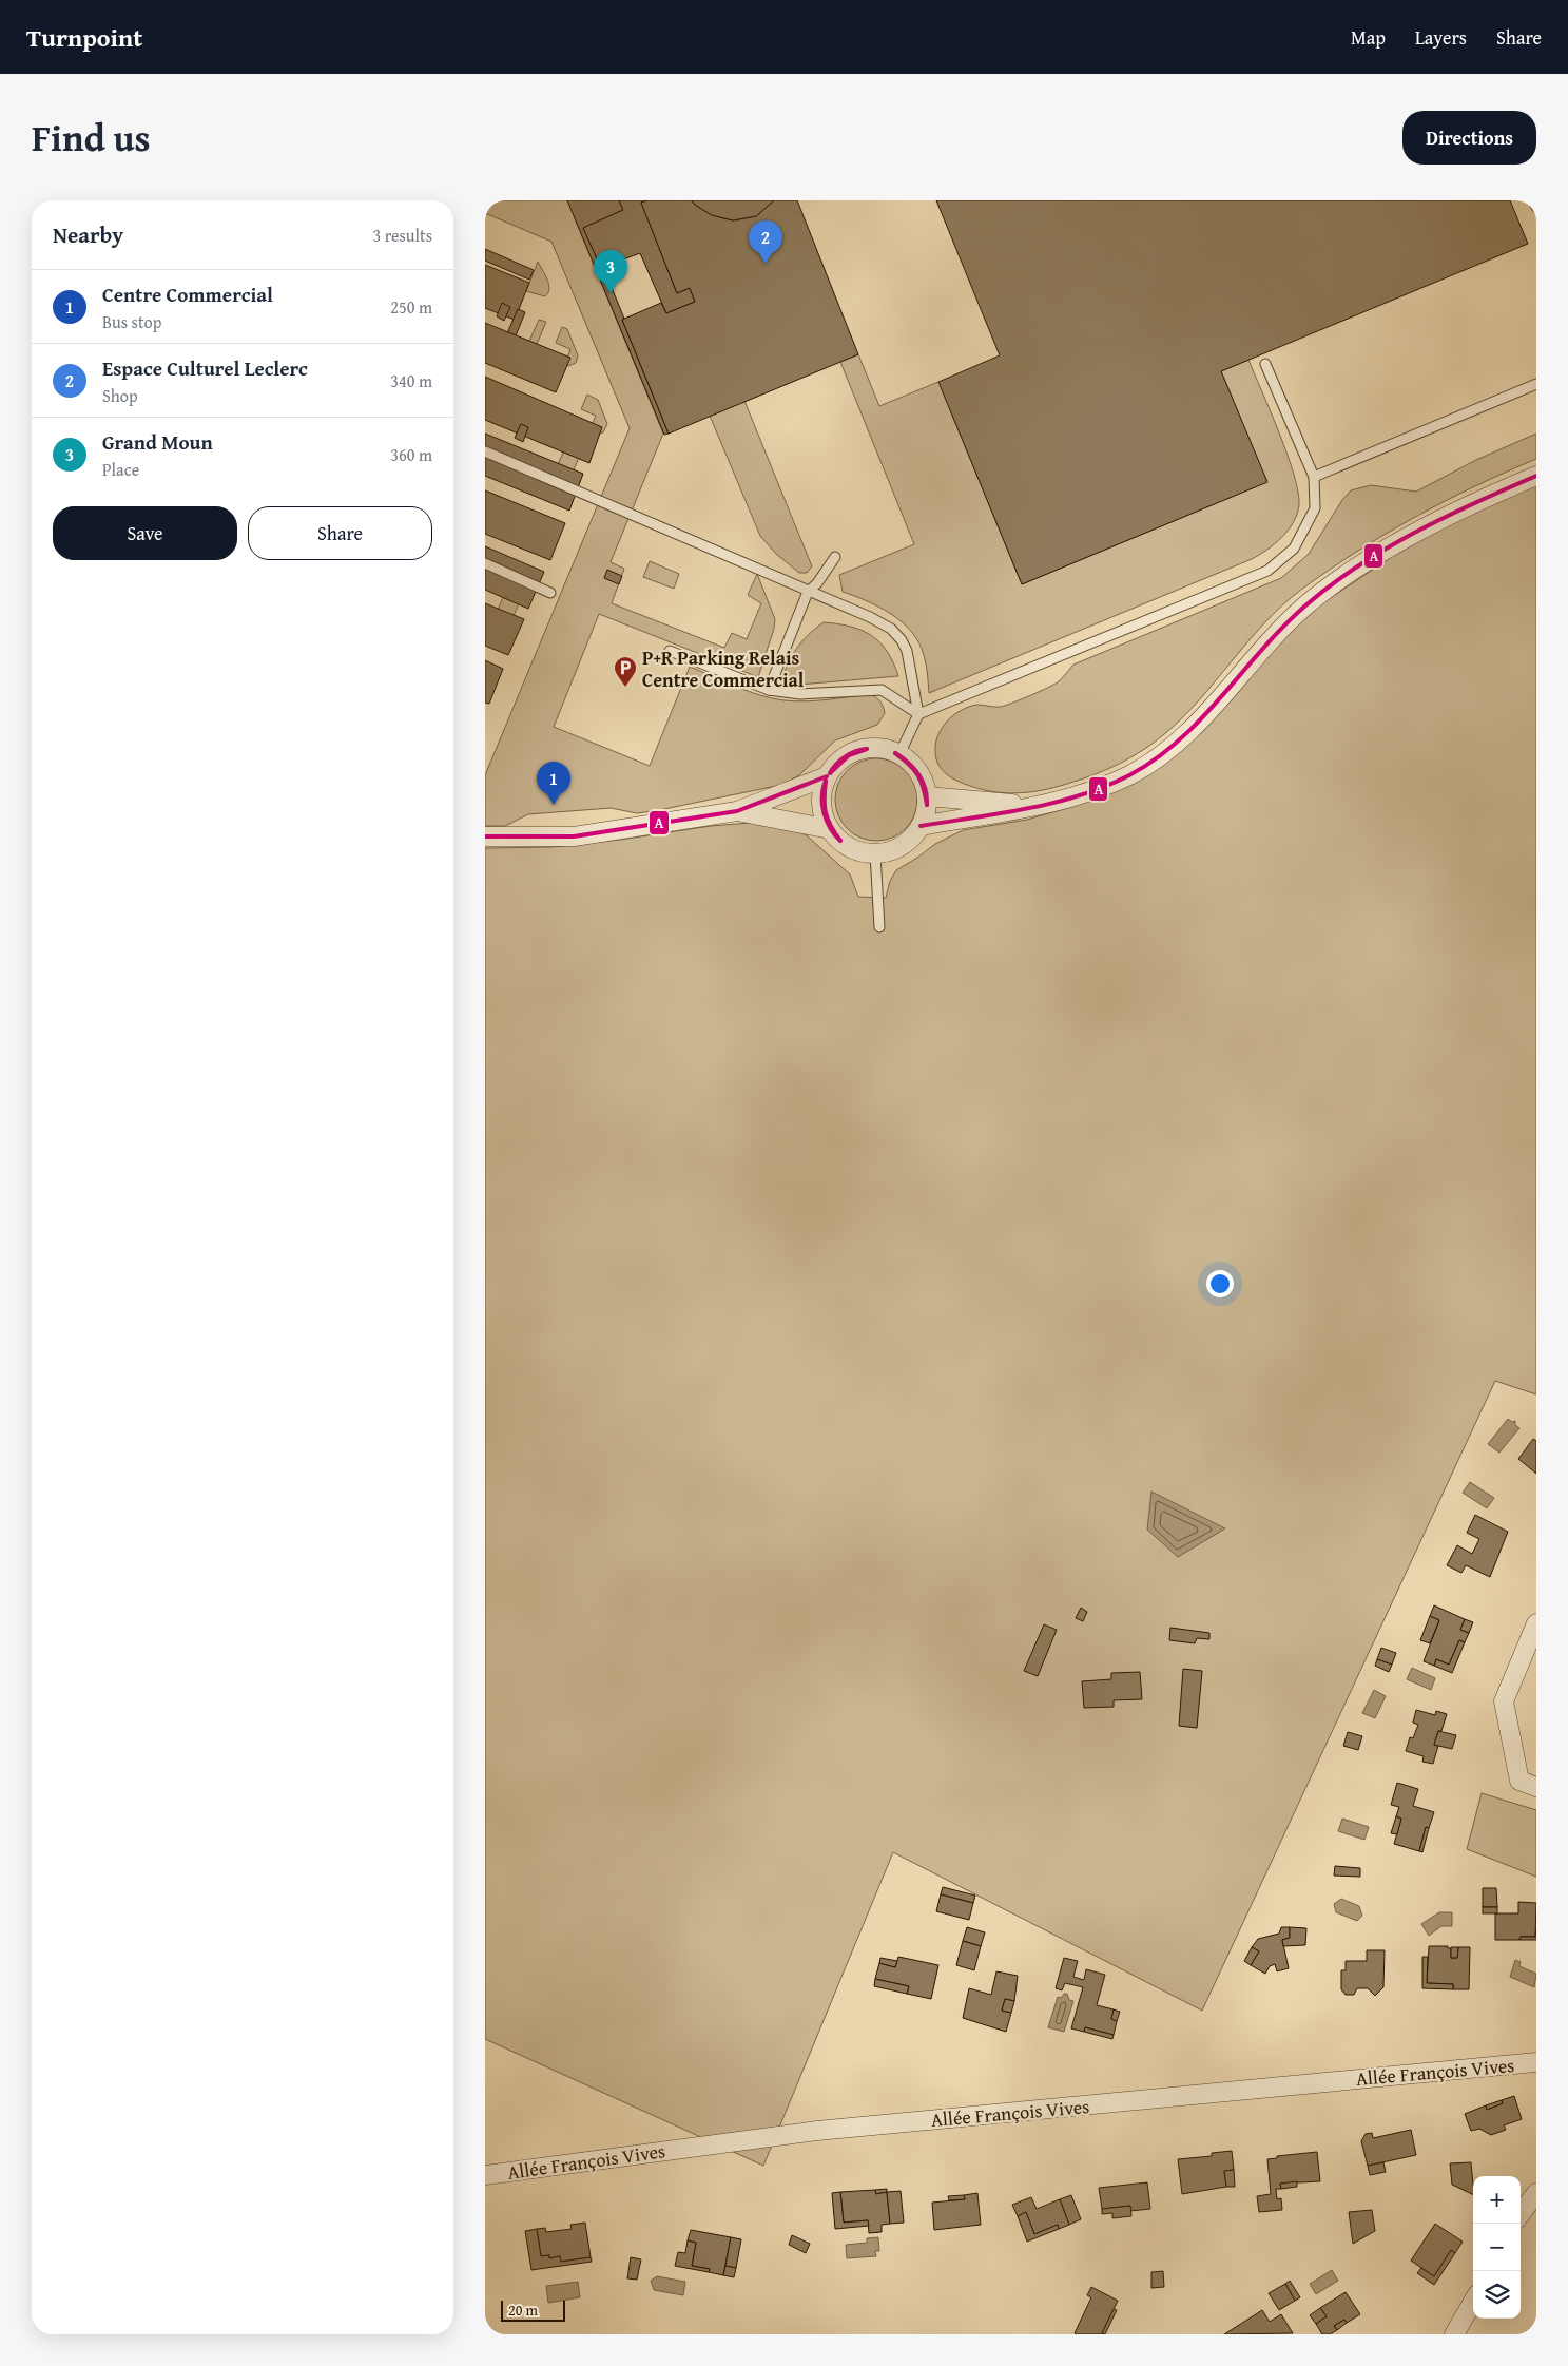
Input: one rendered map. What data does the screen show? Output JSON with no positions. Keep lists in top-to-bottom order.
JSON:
{
  "streets": {
    "street": ["Allée François Vives"]
  },
  "places": {
    "parking": ["P+R Parking Relais Centre Commercial"]
  },
  "lines": ["transit line A"],
  "scale_bar": "20 m",
  "page": {
    "header": "Turnpoint",
    "nav": ["Map", "Layers", "Share"],
    "title": "Find us",
    "buttons": [
      "Directions",
      ["Save", "Share"]
    ],
    "heading": ["Nearby", "3 results"],
    "pins": ["2", "3", "1"],
    "list": [
      {
        "mark": "1",
        "name": "Centre Commercial",
        "note": "Bus stop",
        "value": "250 m"
      },
      {
        "mark": "2",
        "name": "Espace Culturel Leclerc",
        "note": "Shop",
        "value": "340 m"
      },
      {
        "mark": "3",
        "name": "Grand Moun",
        "note": "Place",
        "value": "360 m"
      }
    ],
    "map_buttons": ["+", "−"],
    "scale": "20 m"
  }
}
